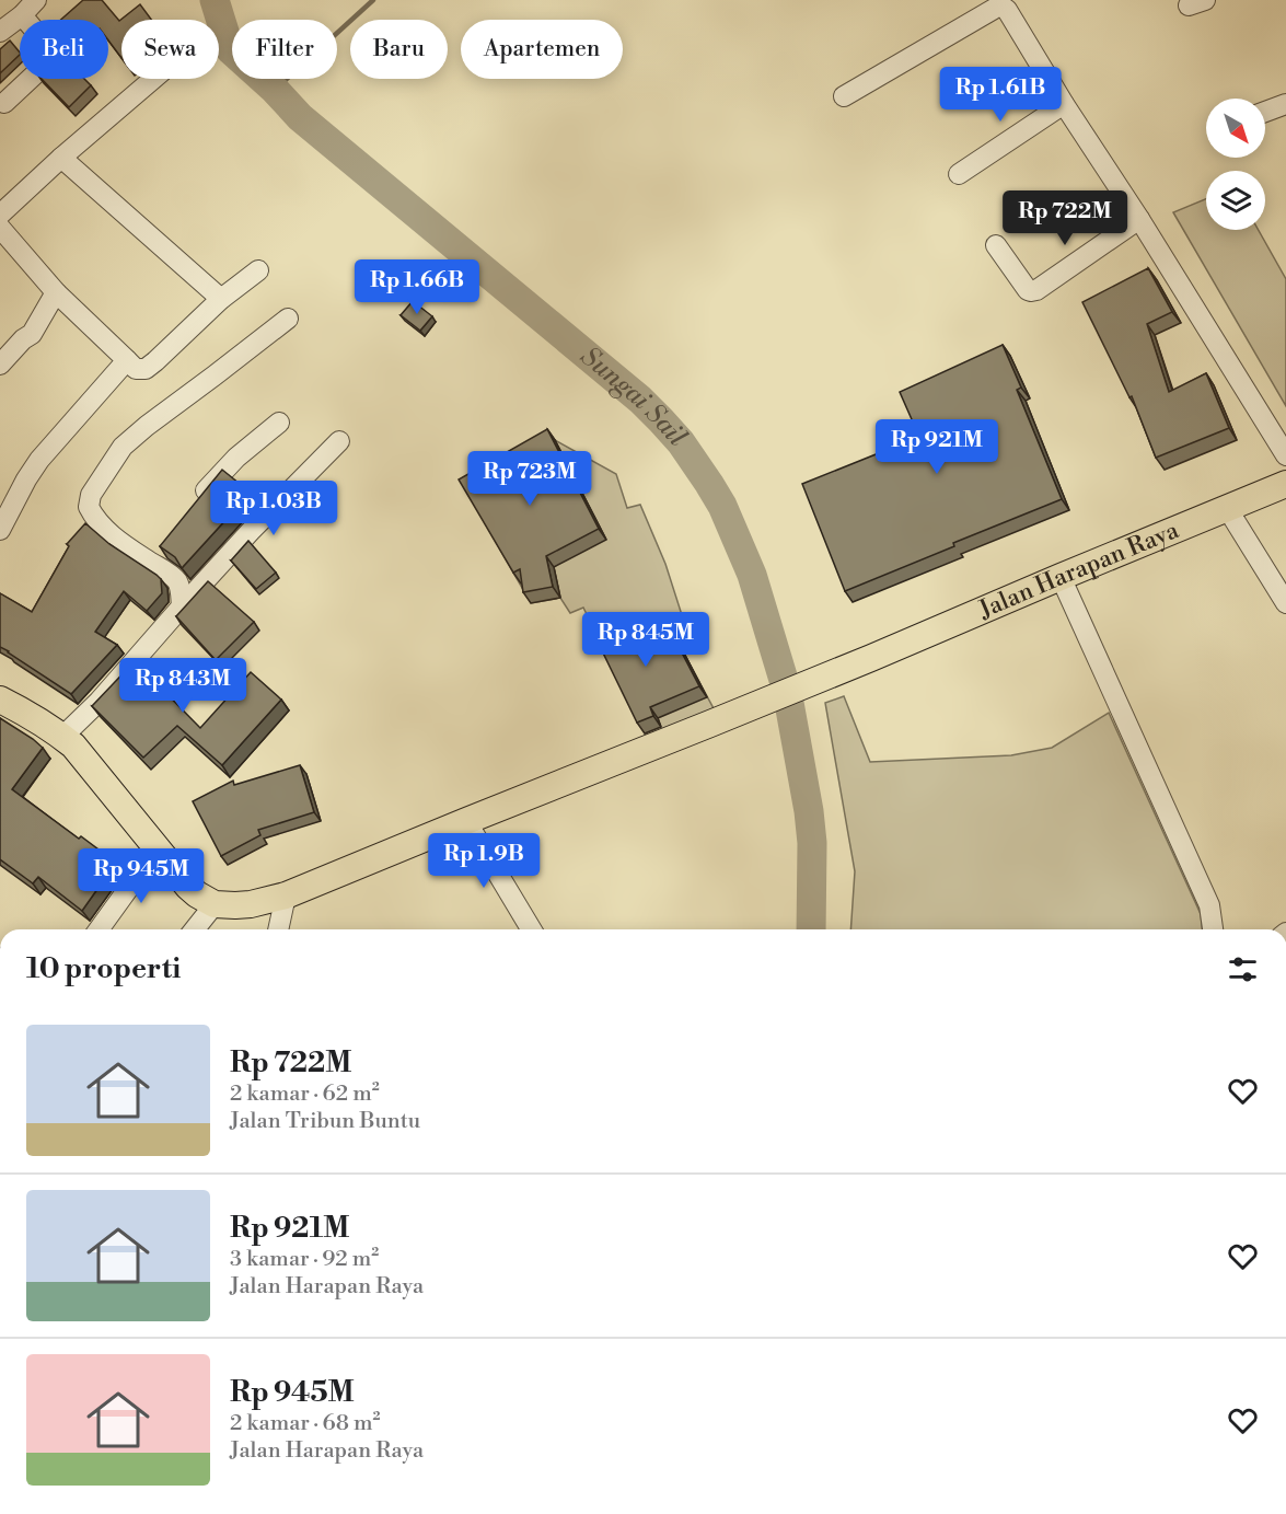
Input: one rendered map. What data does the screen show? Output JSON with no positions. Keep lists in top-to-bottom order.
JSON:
{
  "streets": {
    "main road": ["Jalan Harapan Raya"]
  },
  "water": ["Sungai Sail"],
  "north": "bottom right",
  "page": {
    "chip": [
      "Beli",
      "Sewa",
      "Filter",
      "Baru",
      "Apartemen"
    ],
    "price": [
      "Rp 1.61B",
      "Rp 722M",
      "Rp 1.66B",
      "Rp 921M",
      "Rp 723M",
      "Rp 1.03B",
      "Rp 845M",
      "Rp 843M",
      "Rp 1.9B",
      "Rp 945M"
    ],
    "heading": "10 properti",
    "list": [
      {
        "name": "Rp 722M",
        "note": "2 kamar · 62 m² · Jalan Tribun Buntu"
      },
      {
        "name": "Rp 921M",
        "note": "3 kamar · 92 m² · Jalan Harapan Raya"
      },
      {
        "name": "Rp 945M",
        "note": "2 kamar · 68 m² · Jalan Harapan Raya"
      }
    ]
  }
}
